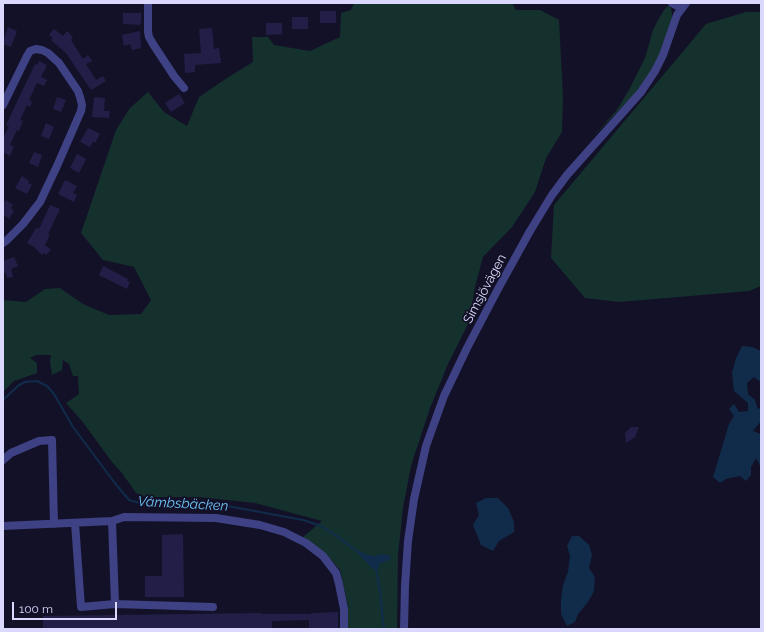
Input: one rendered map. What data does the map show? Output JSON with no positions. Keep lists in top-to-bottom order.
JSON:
{
  "streets": {
    "street": ["Simsjövägen"]
  },
  "water": ["Våmbsbäcken"],
  "scale_bar": "100 m"
}
